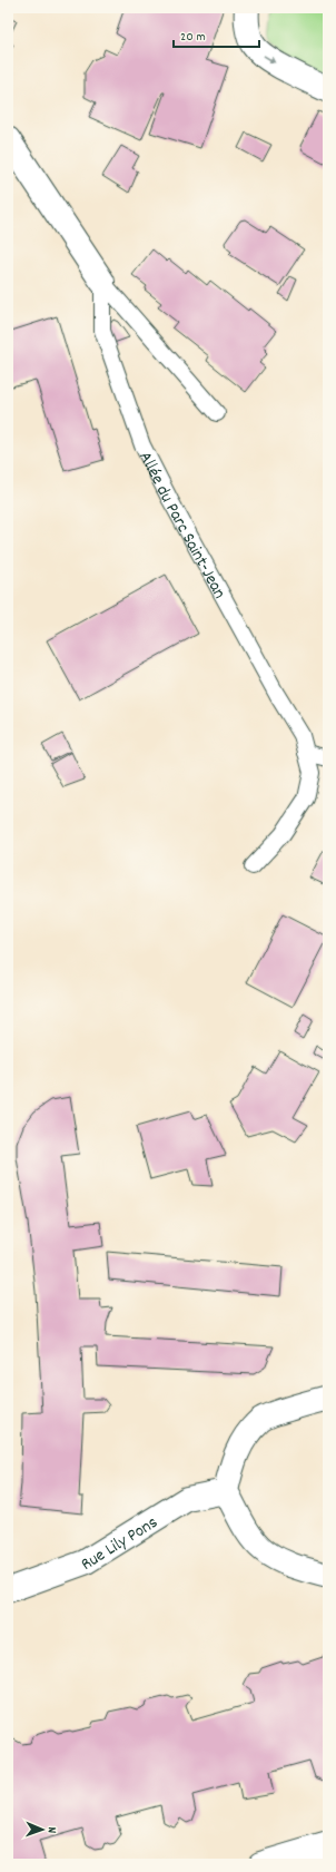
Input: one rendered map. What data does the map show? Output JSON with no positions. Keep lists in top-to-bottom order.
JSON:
{
  "streets": {
    "street": ["Rue Lily Pons"],
    "lane": ["Allée du Parc Saint-Jean"]
  },
  "scale_bar": "20 m",
  "north": "right"
}
